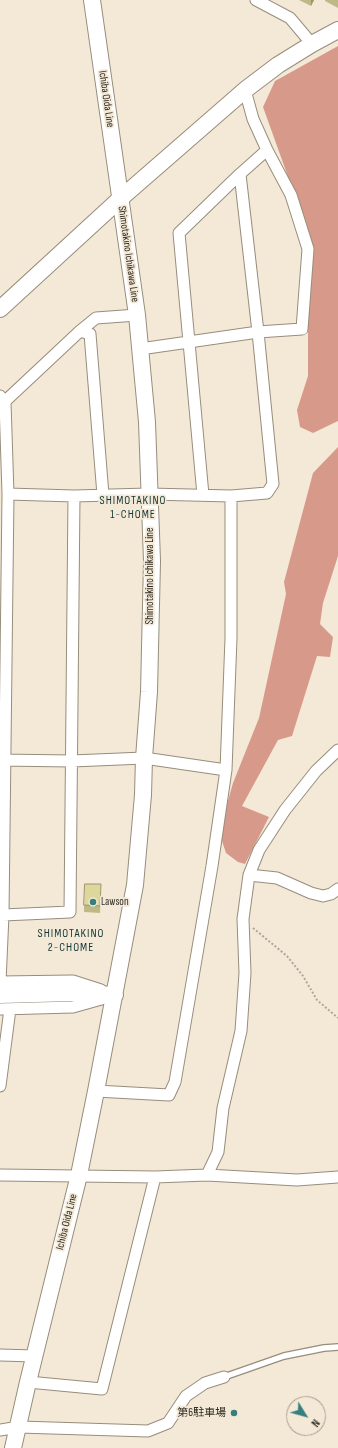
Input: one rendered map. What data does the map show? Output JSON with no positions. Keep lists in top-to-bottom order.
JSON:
{
  "streets": {
    "main road": ["Ichiba Oida Line", "Shimotakino Ichikawa Line"]
  },
  "crossings": [
    ["Ichiba Oida Line", "Shimotakino Ichikawa Line"]
  ],
  "districts": ["SHIMOTAKINO 1-CHOME", "SHIMOTAKINO 2-CHOME"],
  "places": ["Lawson", "第6駐車場"],
  "north": "bottom right"
}
